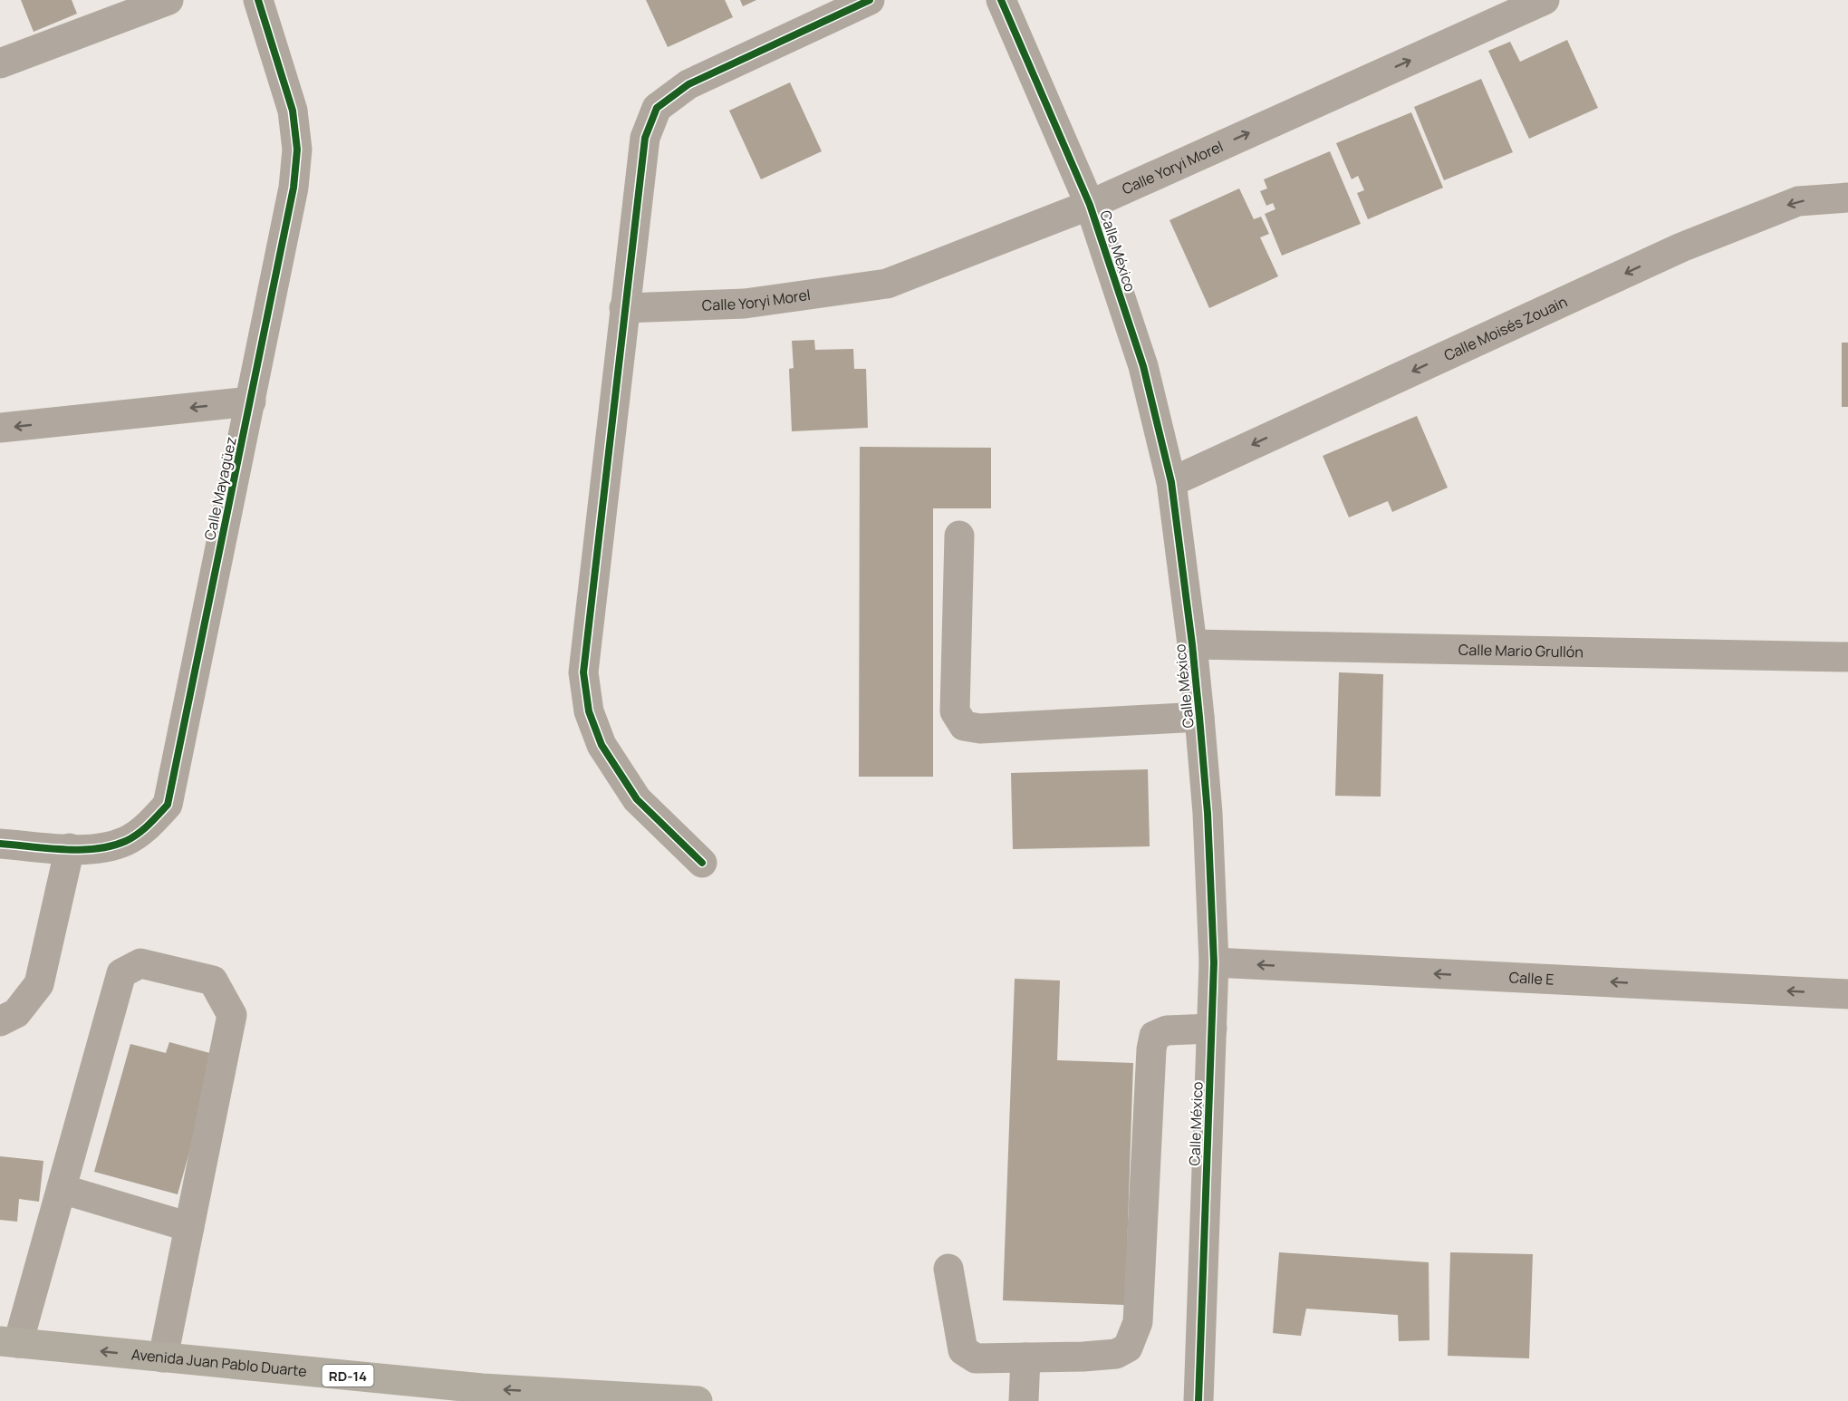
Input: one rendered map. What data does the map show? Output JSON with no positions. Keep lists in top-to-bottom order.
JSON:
{
  "streets": {
    "main road": ["Avenida Juan Pablo Duarte", "RD-14"],
    "street": [
      "Calle Yoryi Morel",
      "Calle México",
      "Calle Moisés Zouain",
      "Calle Mayagüez",
      "Calle Mario Grullón",
      "Calle E"
    ]
  },
  "crossings": [
    ["Calle Yoryi Morel", "Calle México"],
    ["Calle México", "Calle Moisés Zouain"],
    ["Calle México", "Calle Mario Grullón"],
    ["Calle México", "Calle E"]
  ],
  "one_way": [
    "Calle Yoryi Morel",
    "Calle Moisés Zouain",
    "Calle E",
    "Avenida Juan Pablo Duarte"
  ]
}
